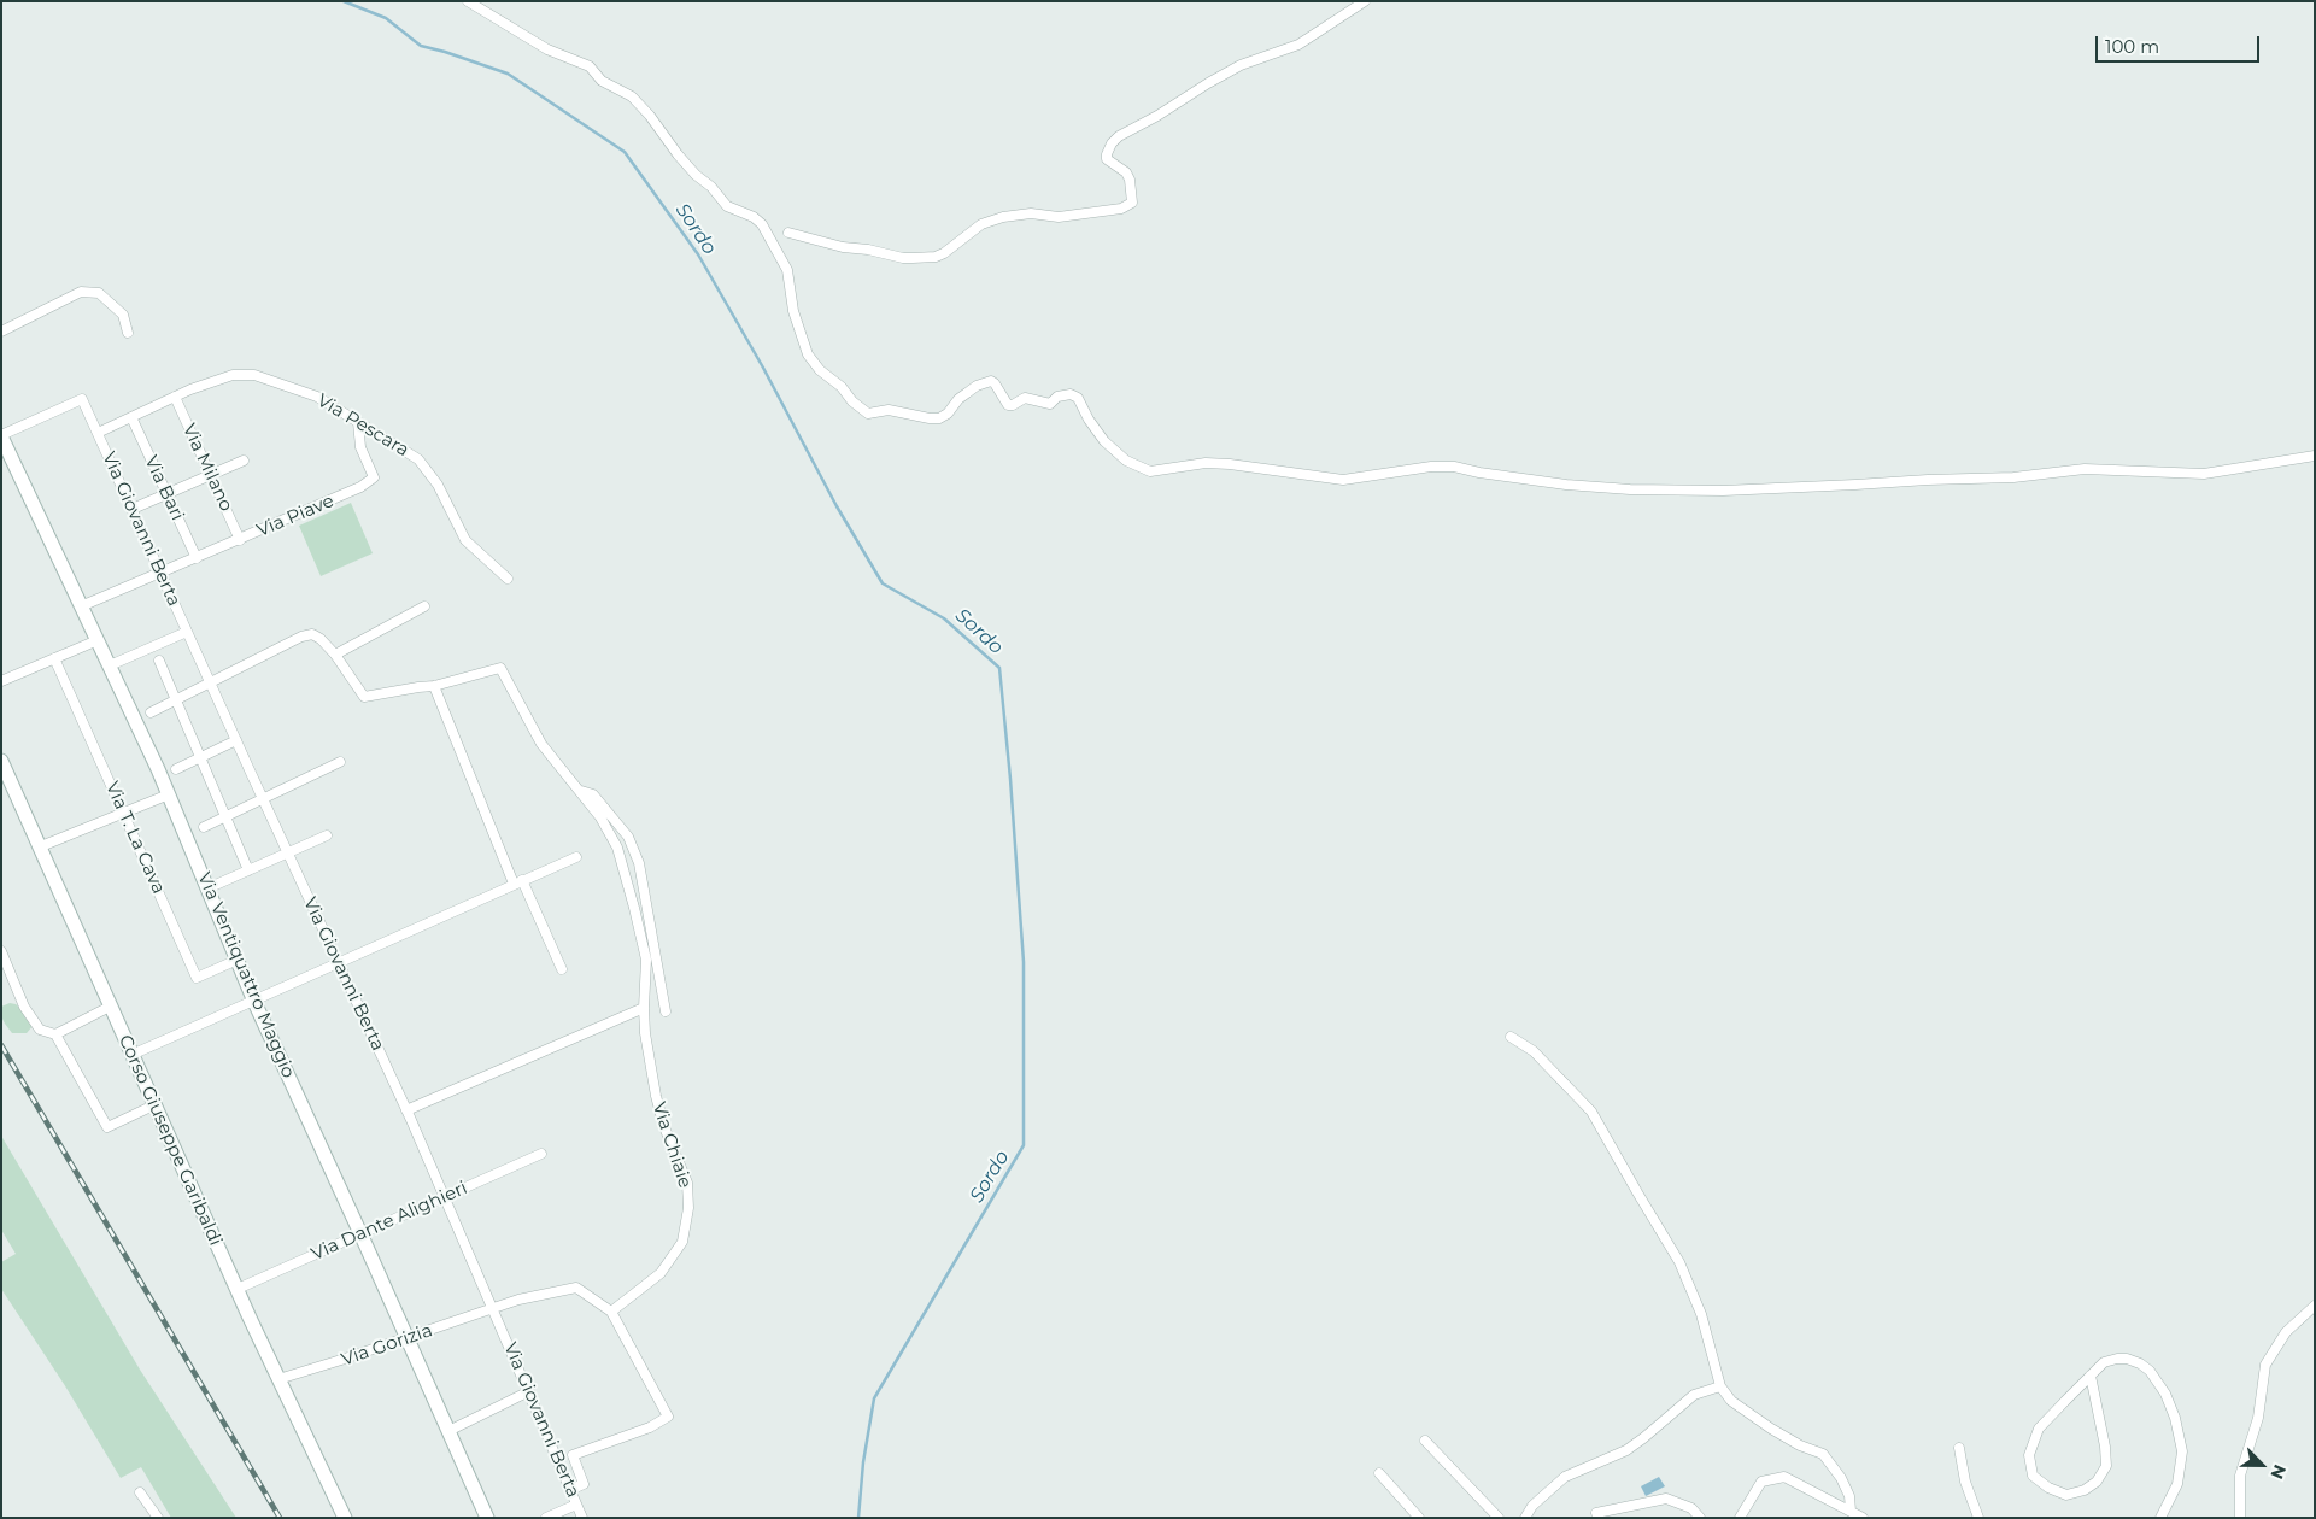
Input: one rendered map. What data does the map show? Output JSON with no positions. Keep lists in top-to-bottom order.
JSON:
{
  "streets": {
    "main road": ["Via Ventiquattro Maggio", "Corso Giuseppe Garibaldi"],
    "street": [
      "Via Pescara",
      "Via Milano",
      "Via Bari",
      "Via Piave",
      "Via Giovanni Berta",
      "Via T. La Cava",
      "Via Chiaie",
      "Via Dante Alighieri",
      "Via Gorizia"
    ]
  },
  "crossings": [
    ["Via Pescara", "Via Milano"],
    ["Via Pescara", "Via Bari"],
    ["Via Pescara", "Via Piave"],
    ["Via Pescara", "Via Giovanni Berta"],
    ["Via Milano", "Via Piave"],
    ["Via Bari", "Via Piave"],
    ["Via Piave", "Via Giovanni Berta"],
    ["Via Piave", "Via Ventiquattro Maggio"],
    ["Via Giovanni Berta", "Via Ventiquattro Maggio"],
    ["Via Giovanni Berta", "Via Dante Alighieri"],
    ["Via Giovanni Berta", "Via Gorizia"],
    ["Via T. La Cava", "Via Ventiquattro Maggio"],
    ["Via Ventiquattro Maggio", "Via Dante Alighieri"],
    ["Via Ventiquattro Maggio", "Via Gorizia"],
    ["Corso Giuseppe Garibaldi", "Via Dante Alighieri"],
    ["Corso Giuseppe Garibaldi", "Via Gorizia"],
    ["Via Chiaie", "Via Gorizia"]
  ],
  "water": ["Sordo"],
  "scale_bar": "100 m",
  "north": "bottom right"
}
